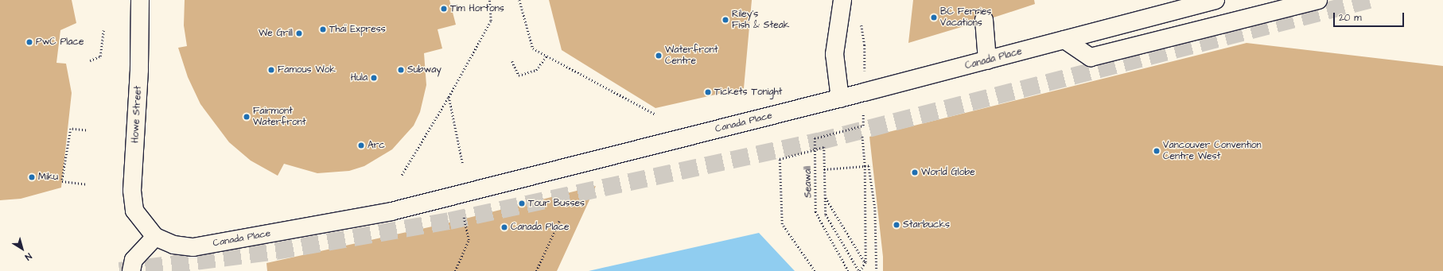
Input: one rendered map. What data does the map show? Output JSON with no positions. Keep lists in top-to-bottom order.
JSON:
{
  "streets": {
    "street": ["Canada Place", "Howe Street"],
    "path": ["Seawall"]
  },
  "crossings": [
    ["Canada Place", "Howe Street"]
  ],
  "places": [
    "Tim Hortons",
    "BC Ferries Vacations",
    "Riley's Fish & Steak",
    "Thaï Express",
    "We Grill",
    "PwC Place",
    "Waterfront Centre",
    "Famous Wok",
    "Subway",
    "Hula",
    "Tickets Tonight",
    "Fairmont Waterfront",
    "Arc",
    "Vancouver Convention Centre West",
    "World Globe",
    "Miku",
    "Tour Busses",
    "Starbucks",
    "Canada Place"
  ],
  "scale_bar": "20 m",
  "north": "bottom right"
}
